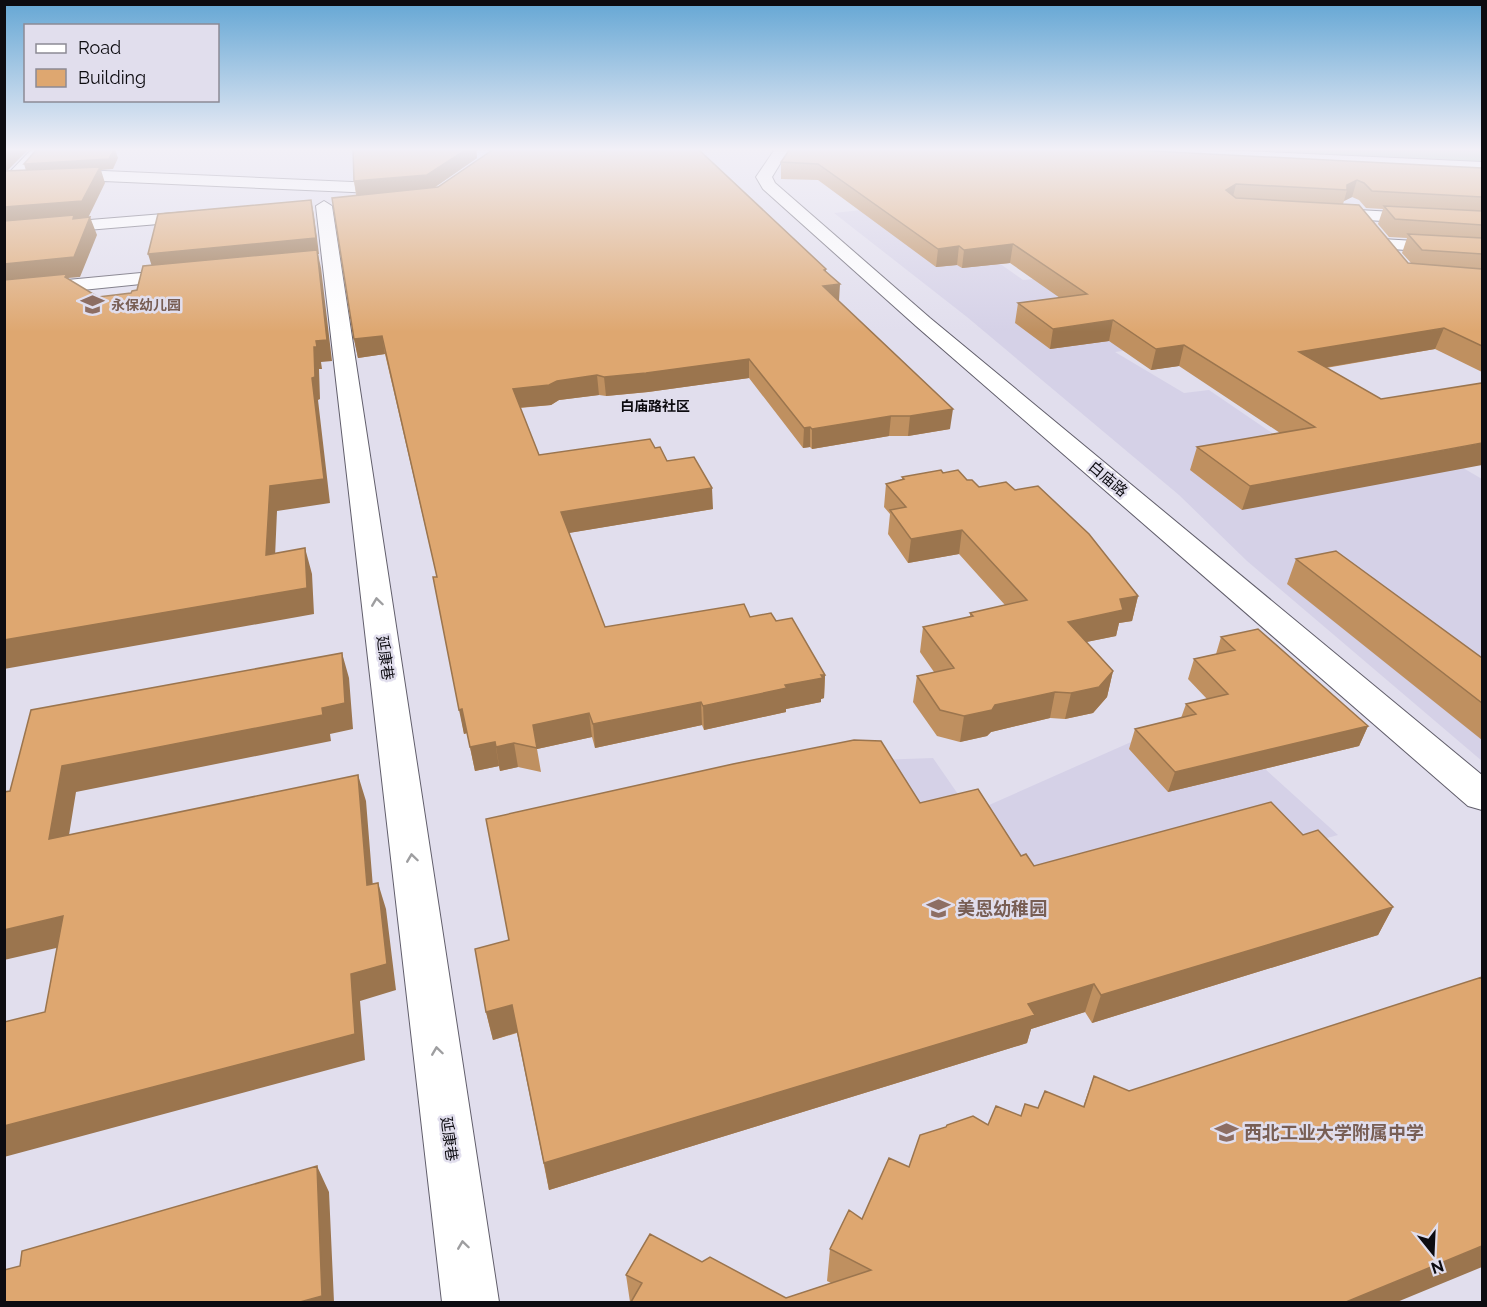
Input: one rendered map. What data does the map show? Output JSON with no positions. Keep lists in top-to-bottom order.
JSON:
{
  "streets": {
    "main road": ["白庙路", "延康巷"]
  },
  "one_way": ["延康巷"],
  "districts": ["白庙路社区"],
  "places": {
    "school or university": ["永保幼儿园", "美恩幼稚园", "西北工业大学附属中学"]
  },
  "legend": ["Road", "Building"],
  "north": "bottom"
}
